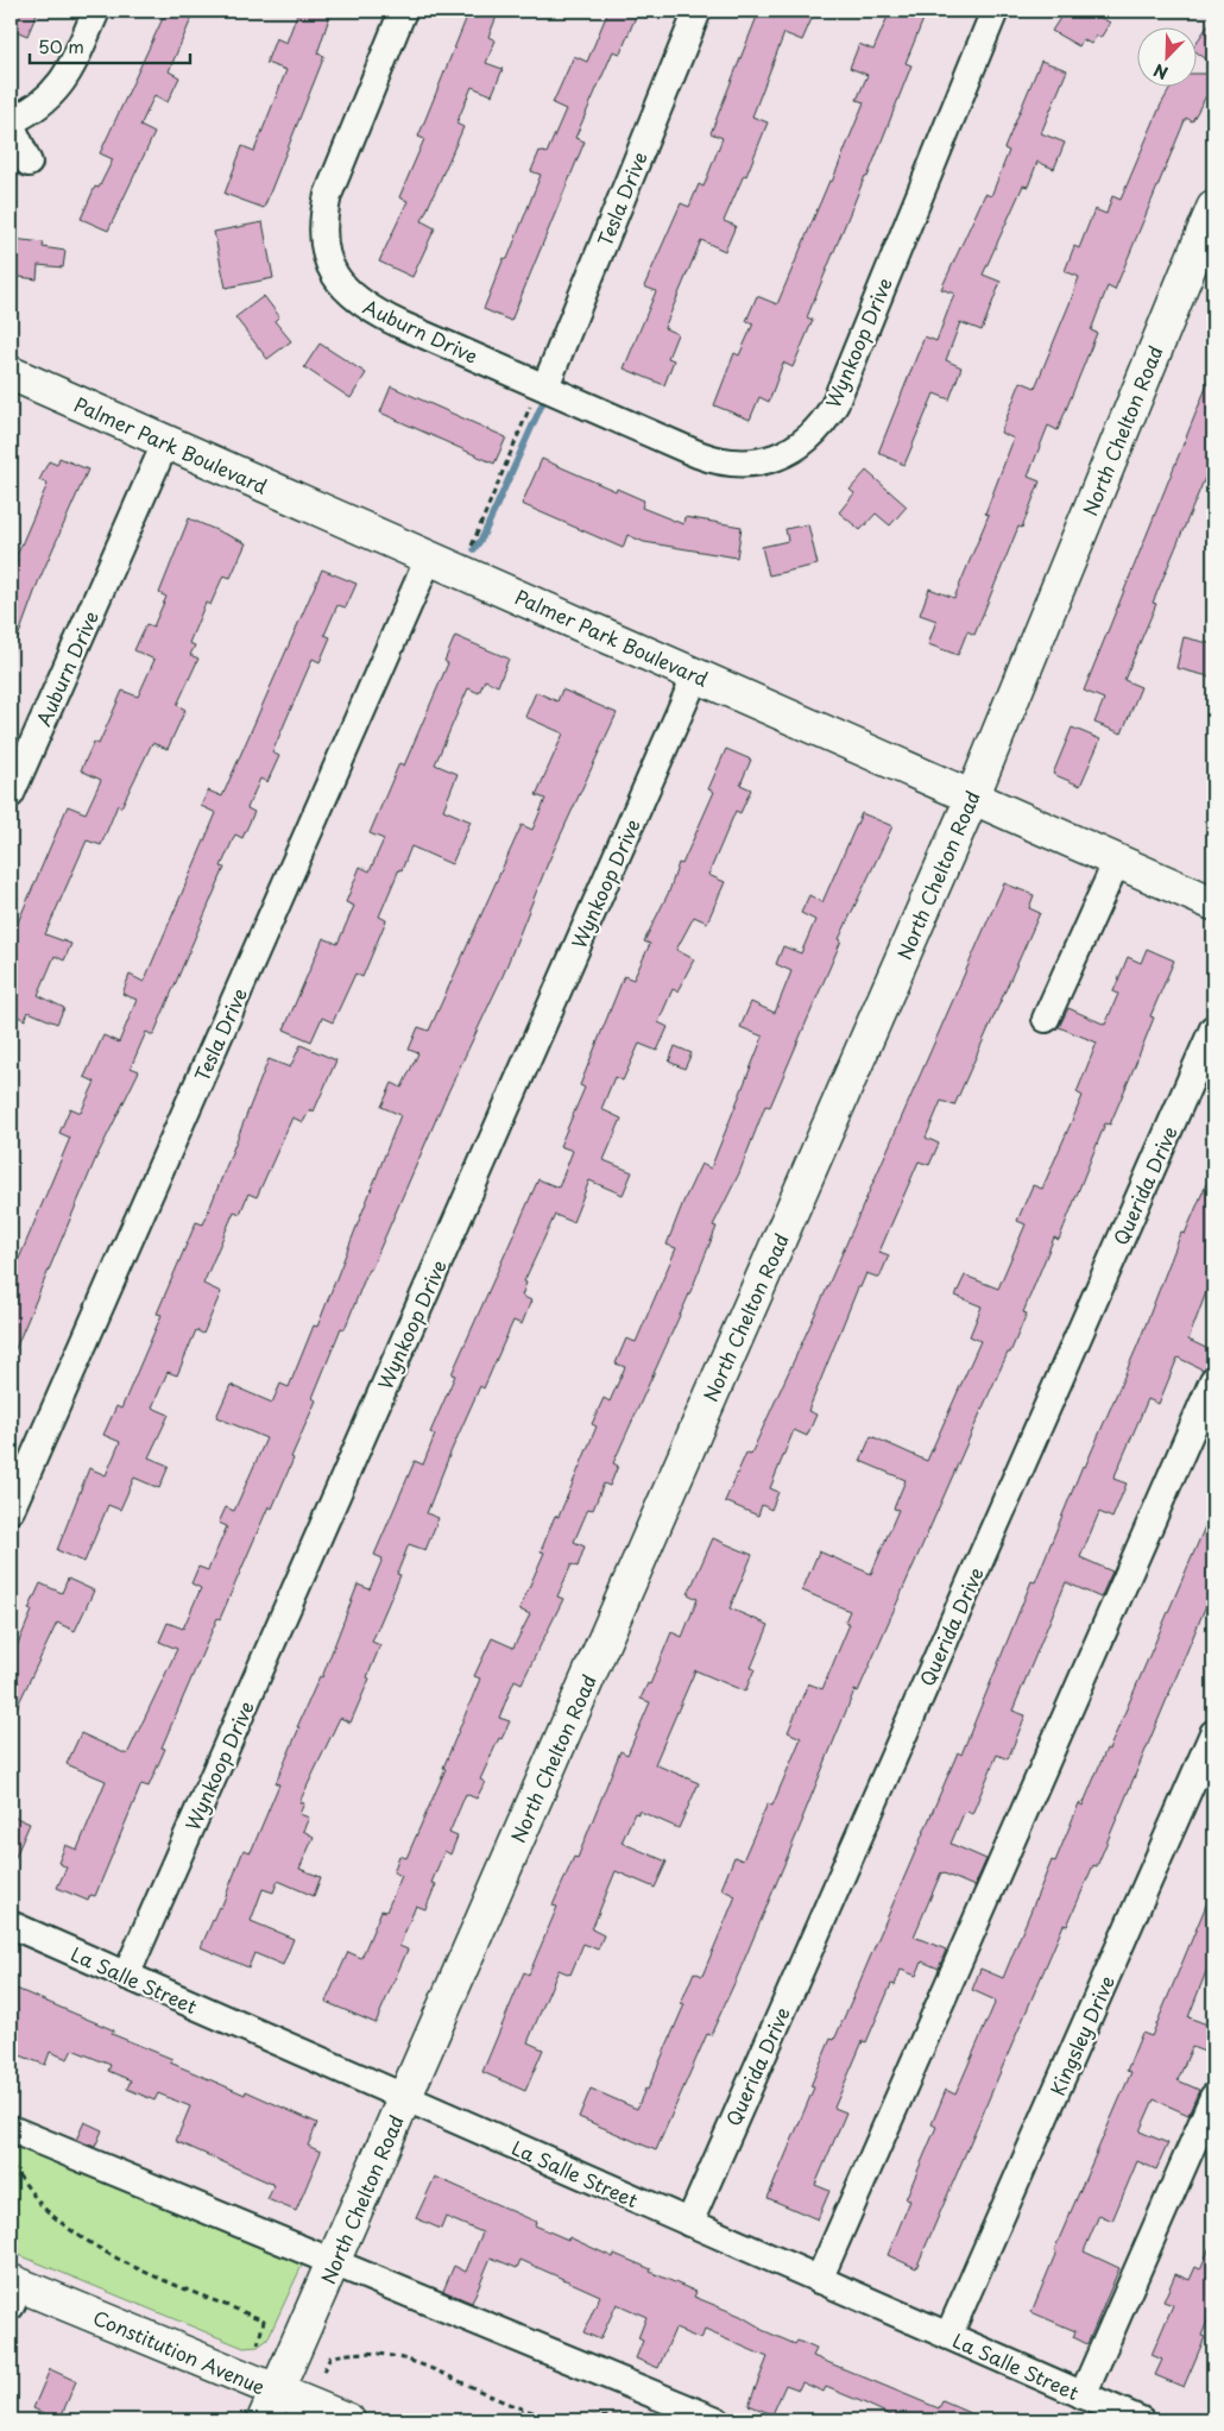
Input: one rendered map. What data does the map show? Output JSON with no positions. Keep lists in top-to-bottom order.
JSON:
{
  "streets": {
    "main road": ["North Chelton Road", "Palmer Park Boulevard", "Constitution Avenue"],
    "street": [
      "Tesla Drive",
      "Auburn Drive",
      "Wynkoop Drive",
      "Querida Drive",
      "La Salle Street",
      "Kingsley Drive"
    ]
  },
  "crossings": [
    ["Tesla Drive", "Auburn Drive"],
    ["Tesla Drive", "Wynkoop Drive"],
    ["Tesla Drive", "Palmer Park Boulevard"],
    ["Auburn Drive", "Wynkoop Drive"],
    ["Auburn Drive", "Palmer Park Boulevard"],
    ["Wynkoop Drive", "Palmer Park Boulevard"],
    ["Wynkoop Drive", "La Salle Street"],
    ["North Chelton Road", "Palmer Park Boulevard"],
    ["North Chelton Road", "La Salle Street"],
    ["North Chelton Road", "Constitution Avenue"],
    ["Querida Drive", "La Salle Street"],
    ["La Salle Street", "Kingsley Drive"]
  ],
  "scale_bar": "50 m",
  "north": "bottom left"
}
